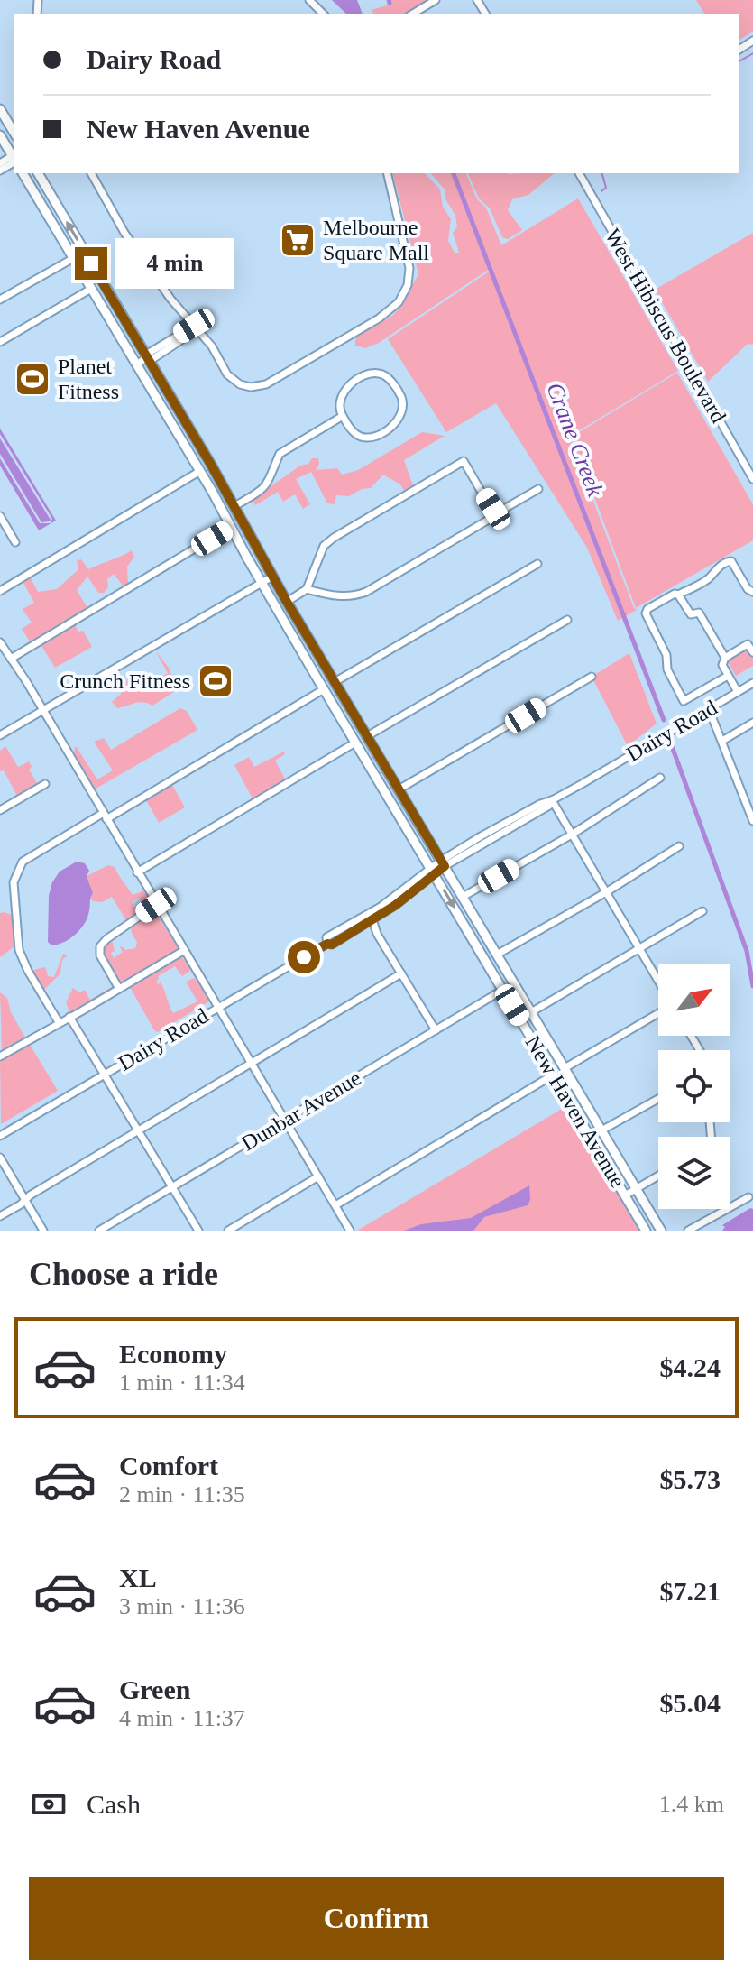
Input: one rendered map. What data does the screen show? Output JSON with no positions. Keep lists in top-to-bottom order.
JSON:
{
  "streets": {
    "main road": ["New Haven Avenue"],
    "street": ["West Hibiscus Boulevard", "Dairy Road", "Dunbar Avenue"]
  },
  "crossings": [
    ["Dairy Road", "New Haven Avenue"],
    ["Dunbar Avenue", "New Haven Avenue"]
  ],
  "water": ["Crane Creek"],
  "places": {
    "supermarket": ["Melbourne Square Mall"],
    "sports": ["Planet Fitness", "Crunch Fitness"]
  },
  "north": "top right",
  "page": {
    "banner": ["Dairy Road", "New Haven Avenue"],
    "bubble": "4 min",
    "heading": "Choose a ride",
    "list": [
      {
        "name": "Economy",
        "note": "1 min · 11:34",
        "value": "$4.24"
      },
      {
        "name": "Comfort",
        "note": "2 min · 11:35",
        "value": "$5.73"
      },
      {
        "name": "XL",
        "note": "3 min · 11:36",
        "value": "$7.21"
      },
      {
        "name": "Green",
        "note": "4 min · 11:37",
        "value": "$5.04"
      }
    ],
    "pay": ["Cash", "1.4 km"],
    "buttons": "Confirm"
  }
}
